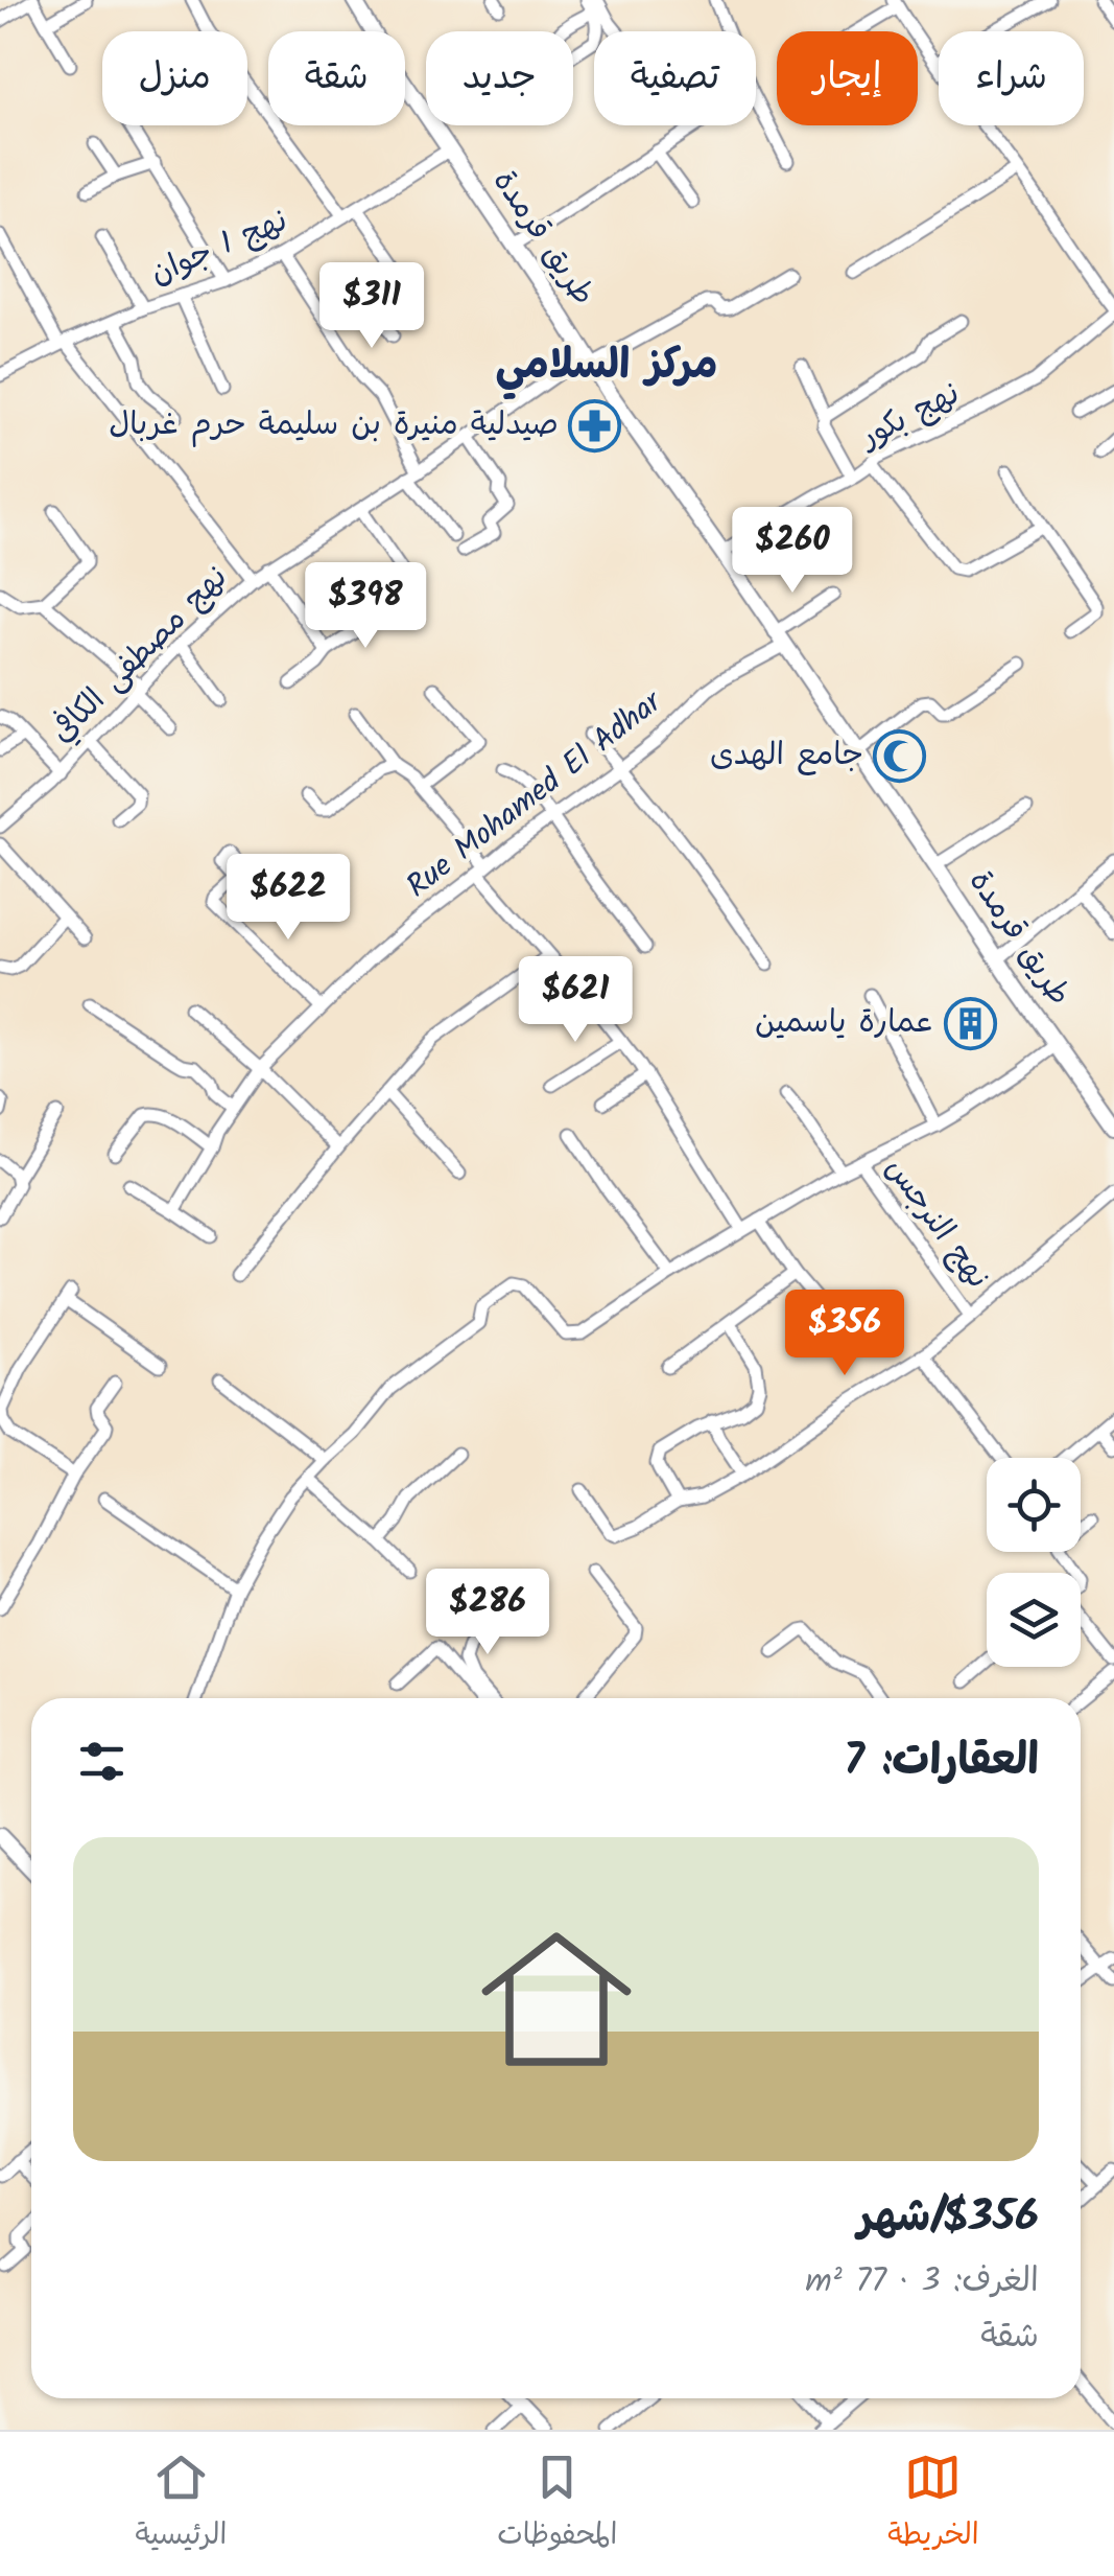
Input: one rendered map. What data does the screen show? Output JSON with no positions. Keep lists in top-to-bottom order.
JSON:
{
  "streets": {
    "main road": ["طريق قرمدة"],
    "street": [
      "نهج 1 جوان",
      "نهج بكور",
      "نهج مصطفى الكافي",
      "Rue Mohamed El Adhar",
      "نهج النرجس"
    ]
  },
  "crossings": [
    ["طريق قرمدة", "نهج 1 جوان"],
    ["طريق قرمدة", "نهج بكور"],
    ["طريق قرمدة", "نهج مصطفى الكافي"],
    ["طريق قرمدة", "Rue Mohamed El Adhar"]
  ],
  "districts": ["مركز السلامي"],
  "places": {
    "pharmacy": ["صيدلية منيرة بن سليمة حرم غربال"],
    "mosque": ["جامع الهدى"],
    "building": ["عمارة ياسمين"]
  },
  "page": {
    "chip": [
      "شراء",
      "إيجار",
      "تصفية",
      "جديد",
      "شقة",
      "منزل"
    ],
    "price": [
      "$311",
      "$260",
      "$398",
      "$622",
      "$621",
      "$356",
      "$286"
    ],
    "heading": "العقارات: 7",
    "list": [
      {
        "name": "$356/شهر",
        "note": "الغرف: 3 · 77 m² · شقة"
      }
    ],
    "tabs": ["الخريطة", "المحفوظات", "الرئيسية"]
  }
}
